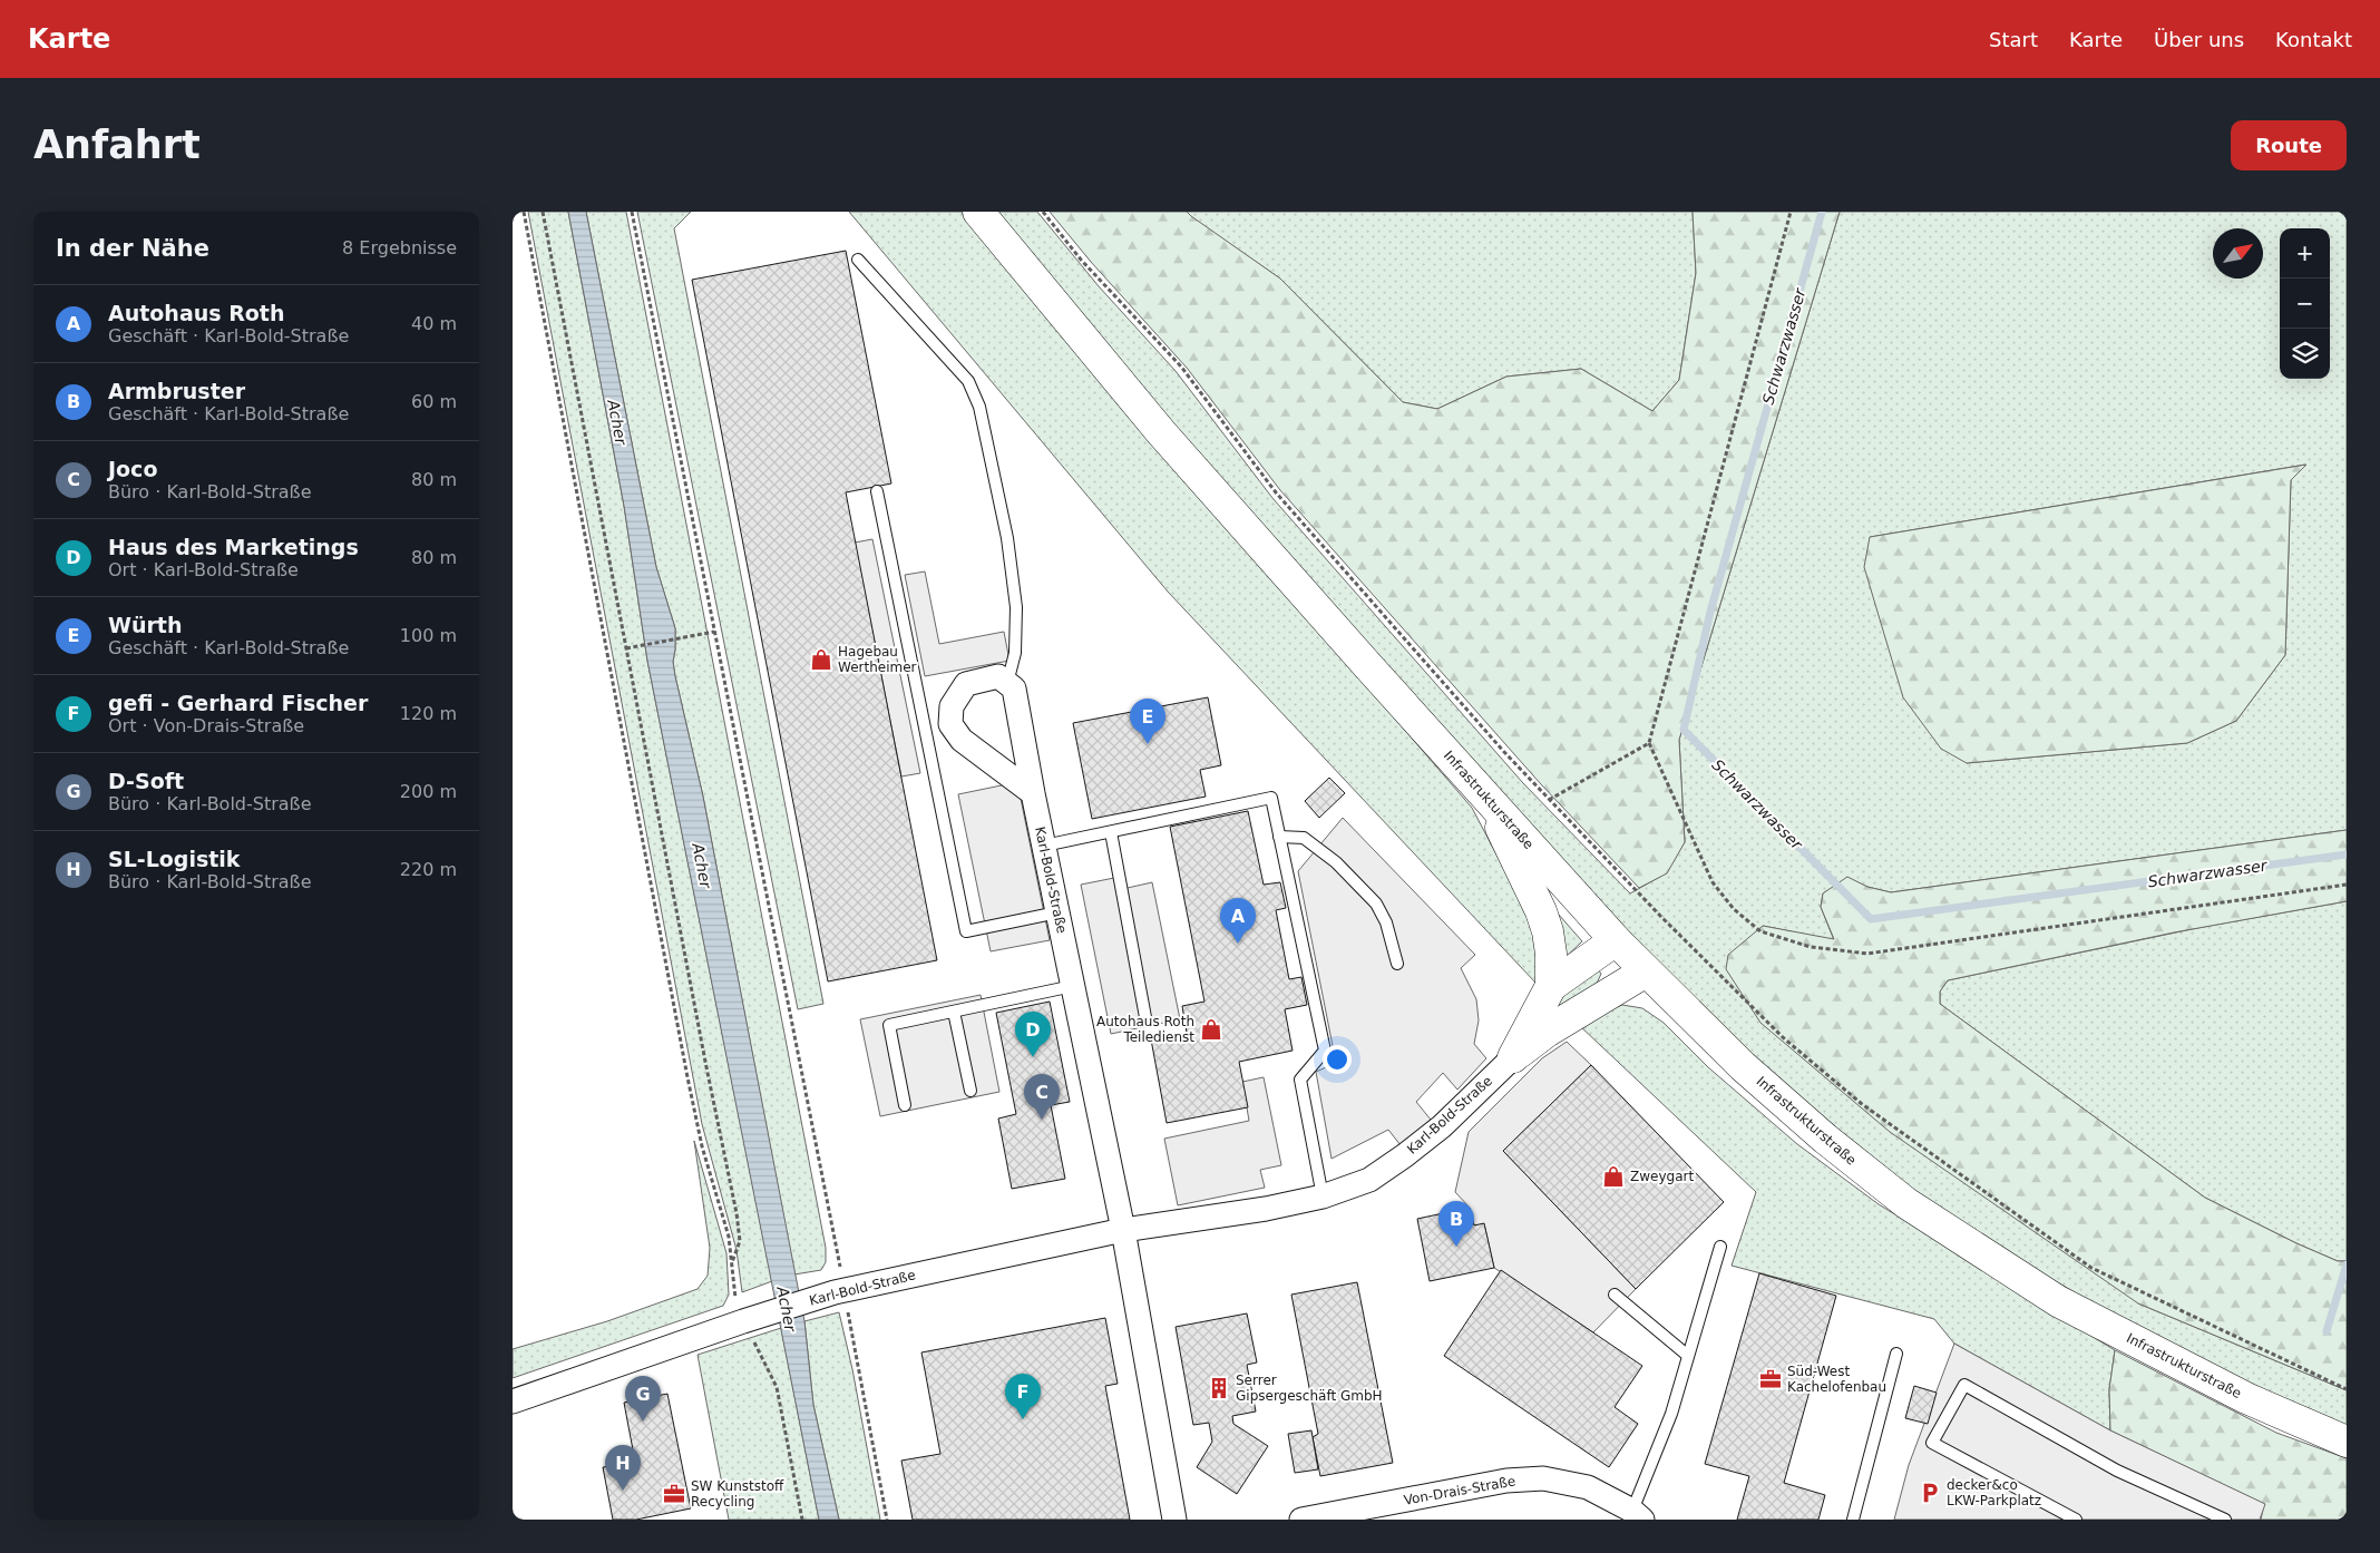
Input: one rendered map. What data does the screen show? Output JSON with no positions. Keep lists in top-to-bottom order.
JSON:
{
  "streets": {
    "street": ["Infrastrukturstraße", "Karl-Bold-Straße", "Von-Drais-Straße"]
  },
  "water": ["Schwarzwasser", "Acher"],
  "places": {
    "shop": ["Hagebau Wertheimer", "Autohaus Roth Teiledienst", "Zweygart"],
    "office": ["Süd-West Kachelofenbau", "SW Kunststoff Recycling"],
    "building": ["Serrer Gipsergeschäft GmbH"],
    "parking": ["decker&co LKW-Parkplatz"]
  },
  "north": "top right",
  "page": {
    "header": "Karte",
    "nav": [
      "Start",
      "Karte",
      "Über uns",
      "Kontakt"
    ],
    "buttons": "Route",
    "title": "Anfahrt",
    "heading": ["In der Nähe", "8 Ergebnisse"],
    "map_buttons": ["+", "−"],
    "list": [
      {
        "mark": "A",
        "name": "Autohaus Roth",
        "note": "Geschäft · Karl-Bold-Straße",
        "value": "40 m"
      },
      {
        "mark": "B",
        "name": "Armbruster",
        "note": "Geschäft · Karl-Bold-Straße",
        "value": "60 m"
      },
      {
        "mark": "C",
        "name": "Joco",
        "note": "Büro · Karl-Bold-Straße",
        "value": "80 m"
      },
      {
        "mark": "D",
        "name": "Haus des Marketings",
        "note": "Ort · Karl-Bold-Straße",
        "value": "80 m"
      },
      {
        "mark": "E",
        "name": "Würth",
        "note": "Geschäft · Karl-Bold-Straße",
        "value": "100 m"
      },
      {
        "mark": "F",
        "name": "gefi - Gerhard Fischer",
        "note": "Ort · Von-Drais-Straße",
        "value": "120 m"
      },
      {
        "mark": "G",
        "name": "D-Soft",
        "note": "Büro · Karl-Bold-Straße",
        "value": "200 m"
      },
      {
        "mark": "H",
        "name": "SL-Logistik",
        "note": "Büro · Karl-Bold-Straße",
        "value": "220 m"
      }
    ],
    "pins": [
      "E",
      "A",
      "D",
      "C",
      "B",
      "F",
      "G",
      "H"
    ]
  }
}
